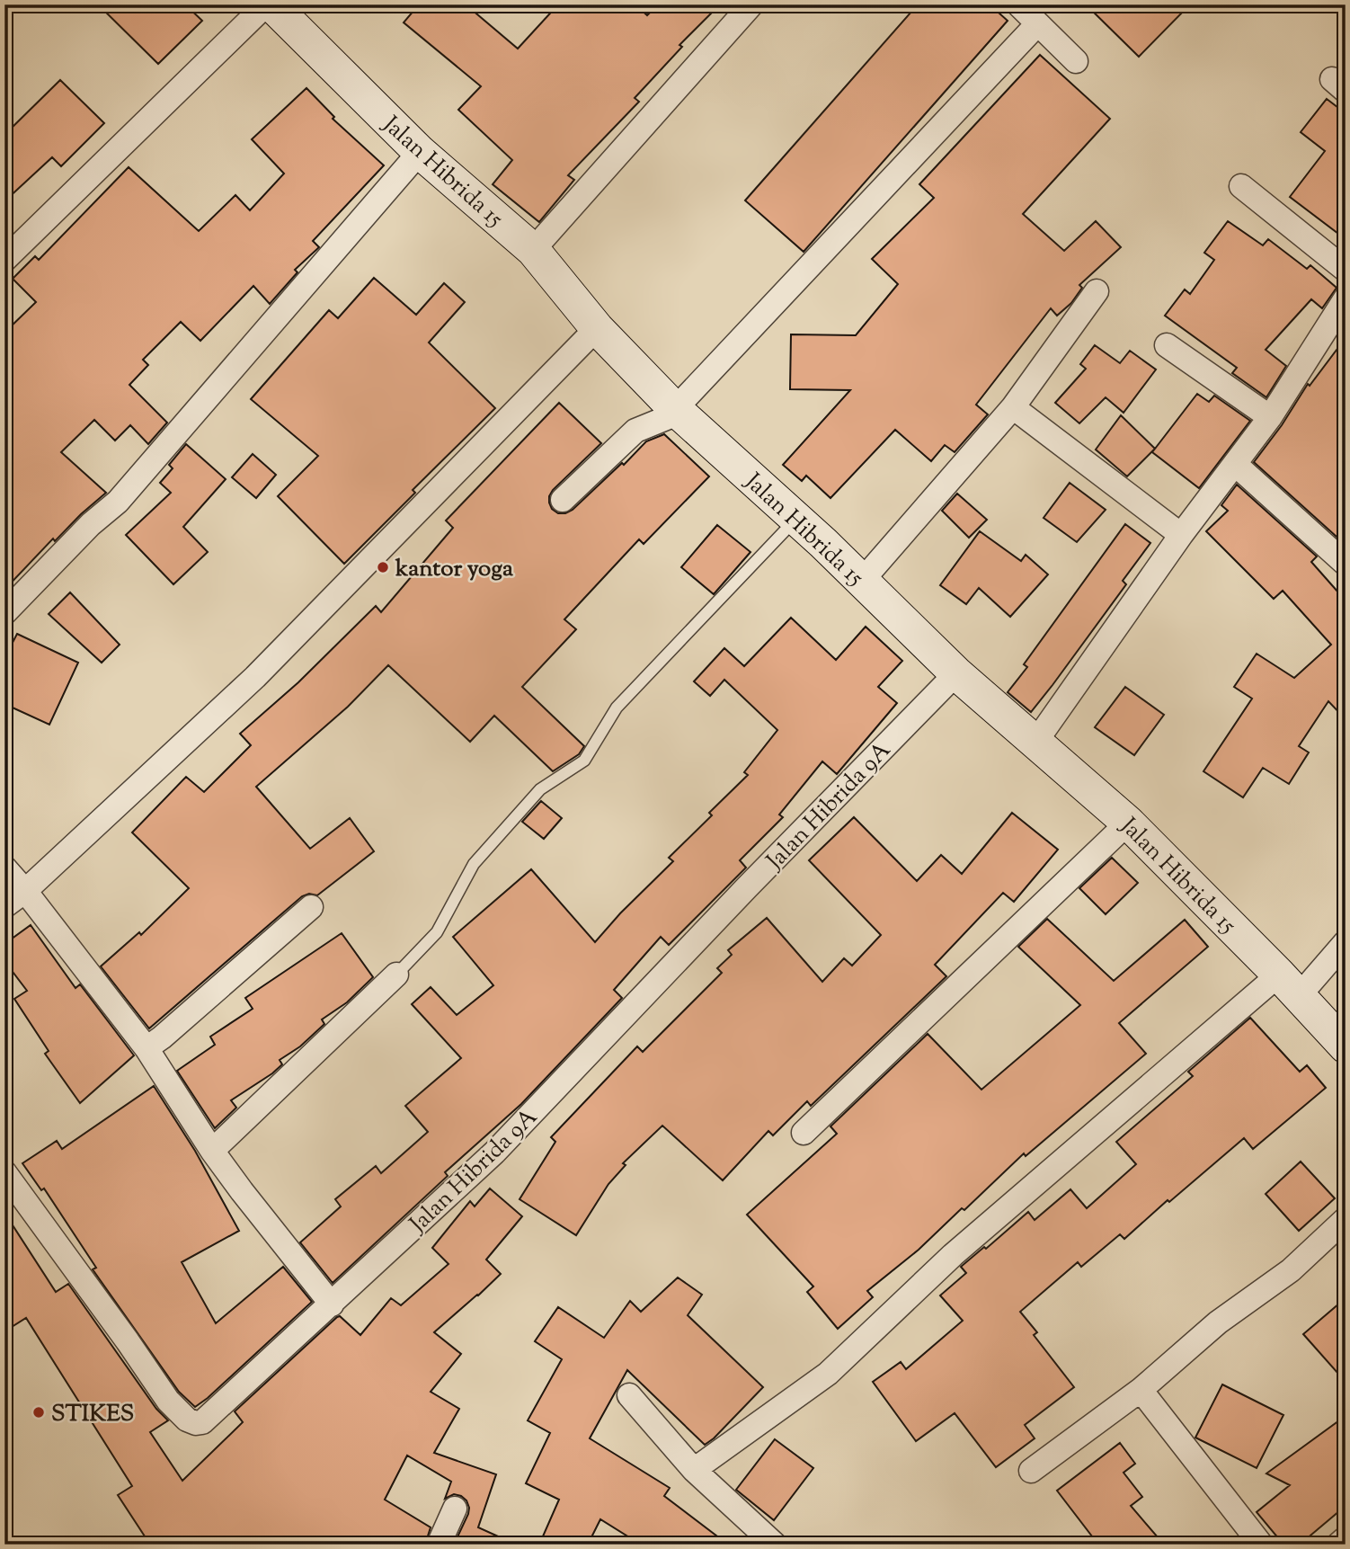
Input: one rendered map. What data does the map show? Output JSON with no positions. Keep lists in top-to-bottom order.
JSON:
{
  "streets": {
    "street": ["Jalan Hibrida 15", "Jalan Hibrida 9A"]
  },
  "crossings": [
    ["Jalan Hibrida 15", "Jalan Hibrida 9A"]
  ],
  "places": ["kantor yoga", "STIKES"]
}
